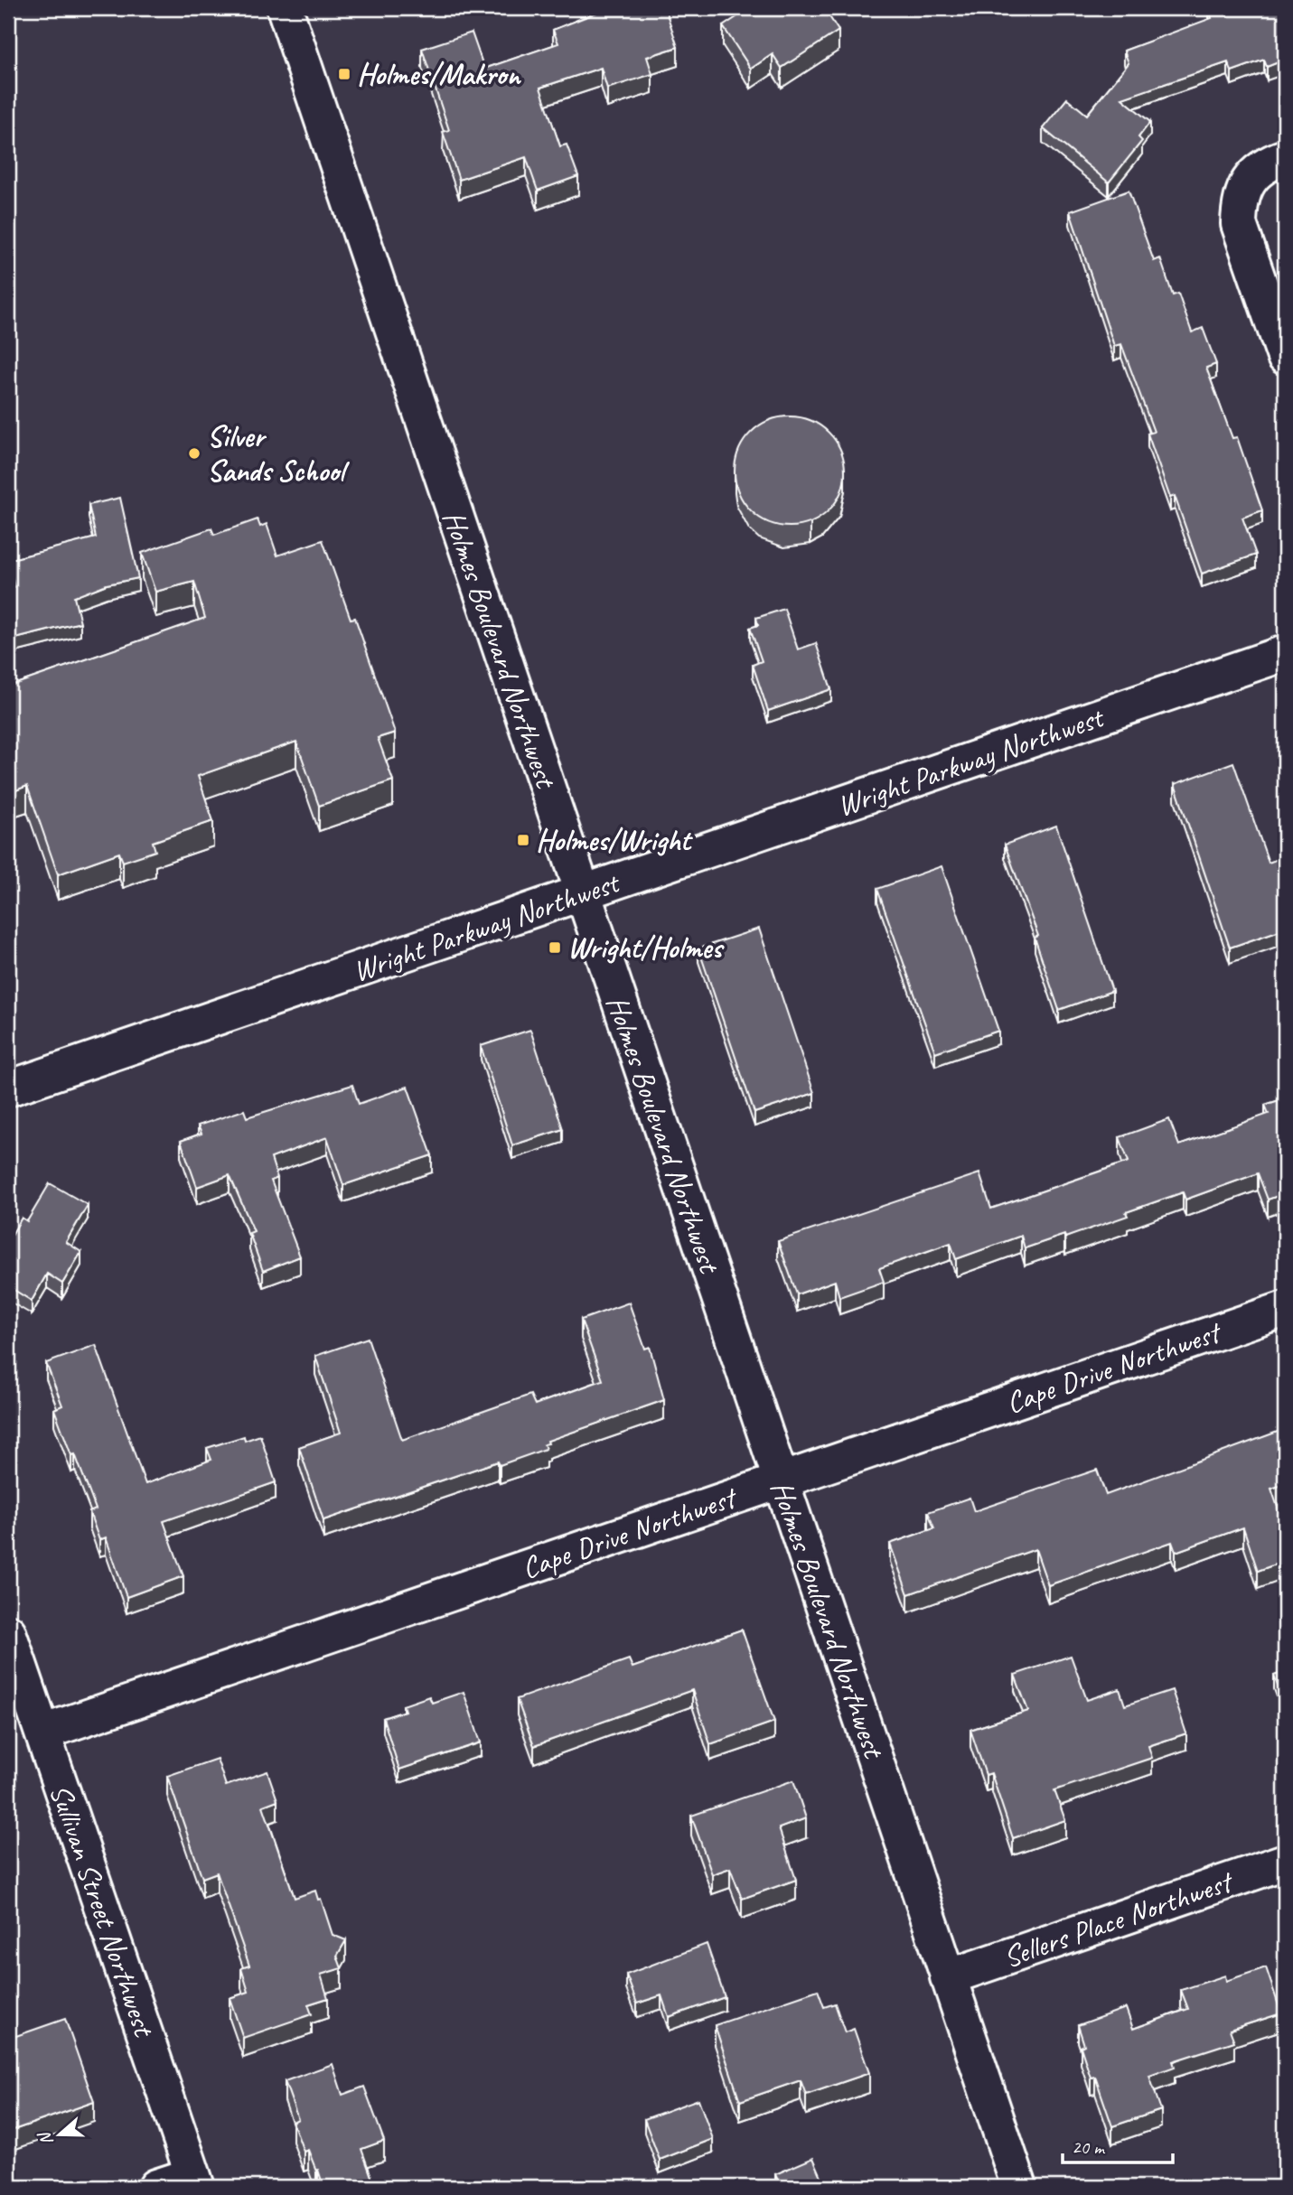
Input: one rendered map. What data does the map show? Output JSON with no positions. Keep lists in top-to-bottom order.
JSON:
{
  "streets": {
    "street": [
      "Holmes Boulevard Northwest",
      "Wright Parkway Northwest",
      "Cape Drive Northwest",
      "Sullivan Street Northwest",
      "Sellers Place Northwest"
    ]
  },
  "crossings": [
    ["Holmes Boulevard Northwest", "Wright Parkway Northwest"],
    ["Holmes Boulevard Northwest", "Cape Drive Northwest"],
    ["Holmes Boulevard Northwest", "Sellers Place Northwest"],
    ["Cape Drive Northwest", "Sullivan Street Northwest"]
  ],
  "places": {
    "transit": ["Holmes/Makron", "Holmes/Wright", "Wright/Holmes"],
    "other": ["Silver Sands School"]
  },
  "scale_bar": "20 m",
  "north": "left"
}
